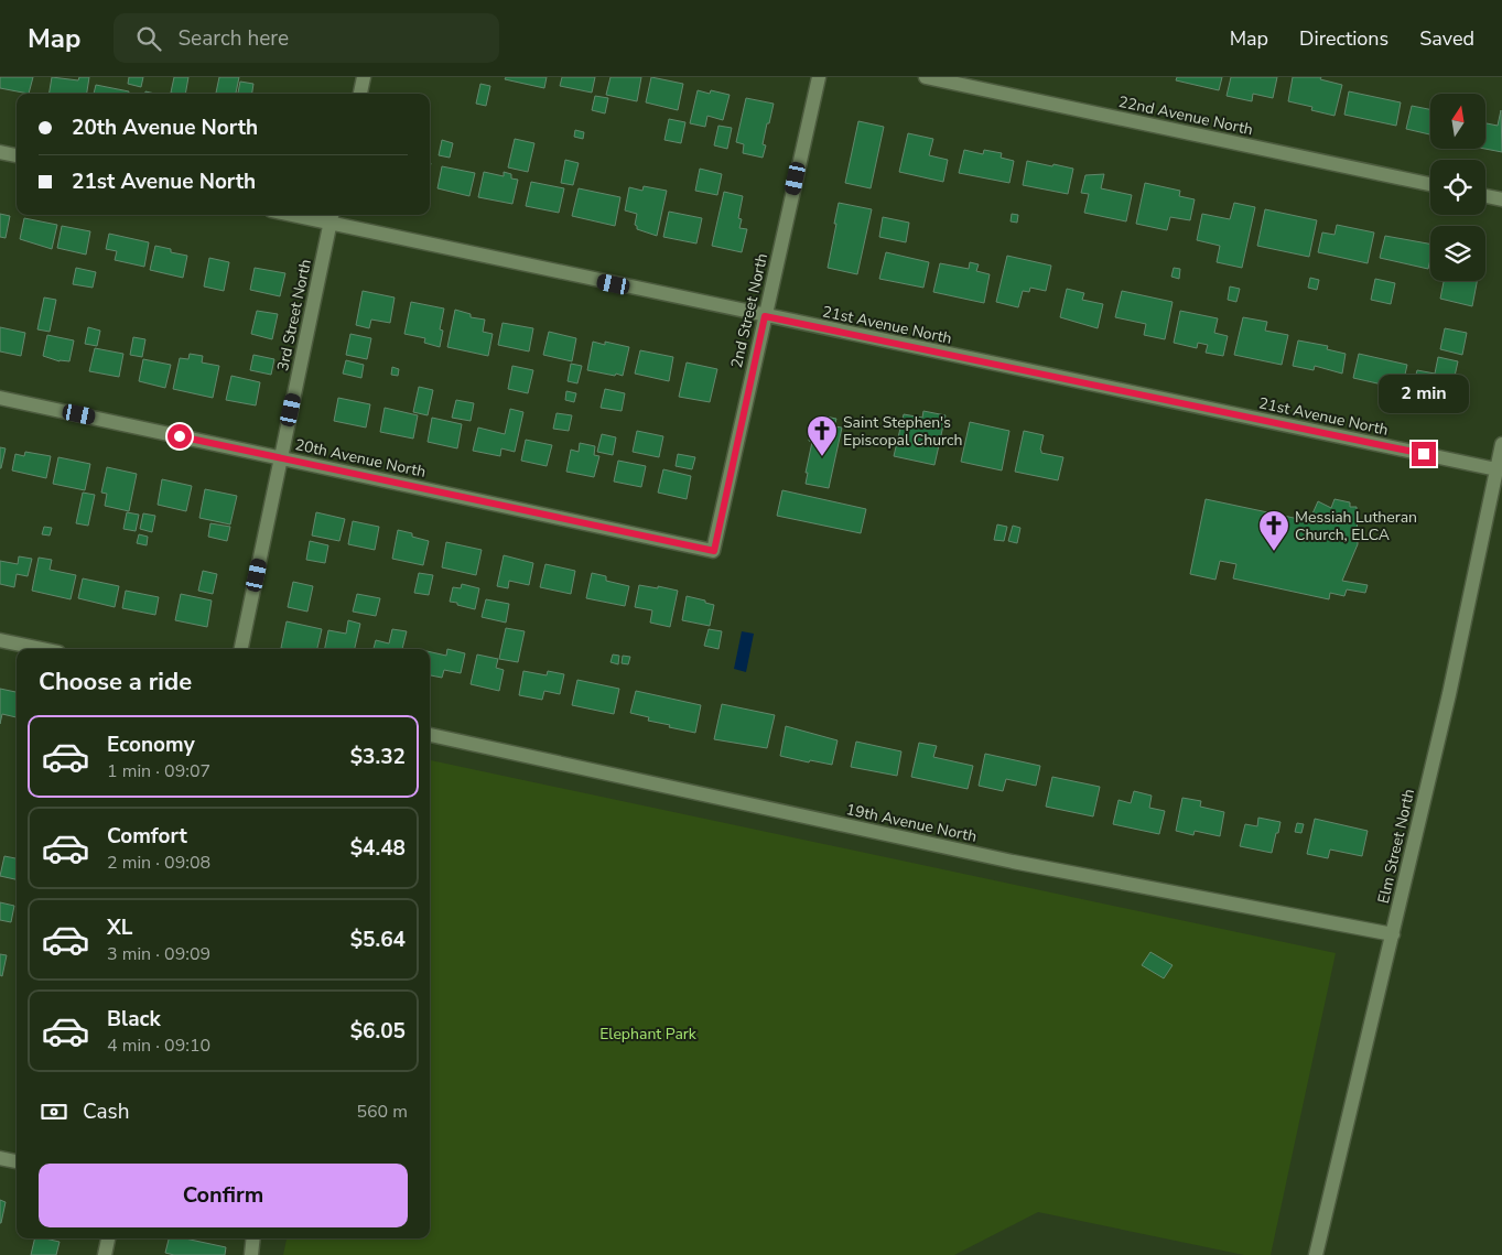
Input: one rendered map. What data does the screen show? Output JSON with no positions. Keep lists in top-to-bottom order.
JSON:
{
  "streets": {
    "street": [
      "22nd Avenue North",
      "2nd Street North",
      "3rd Street North",
      "21st Avenue North",
      "20th Avenue North",
      "19th Avenue North",
      "Elm Street North"
    ]
  },
  "crossings": [
    ["2nd Street North", "21st Avenue North"],
    ["2nd Street North", "20th Avenue North"],
    ["3rd Street North", "21st Avenue North"],
    ["3rd Street North", "20th Avenue North"],
    ["21st Avenue North", "Elm Street North"],
    ["19th Avenue North", "Elm Street North"]
  ],
  "parks": ["Elephant Park"],
  "places": {
    "church": ["Saint Stephen's Episcopal Church", "Messiah Lutheran Church, ELCA"]
  },
  "north": "top",
  "page": {
    "header": "Map",
    "search": "Search here",
    "nav": ["Map", "Directions", "Saved"],
    "banner": ["20th Avenue North", "21st Avenue North"],
    "bubble": "2 min",
    "heading": "Choose a ride",
    "list": [
      {
        "name": "Economy",
        "note": "1 min · 09:07",
        "value": "$3.32"
      },
      {
        "name": "Comfort",
        "note": "2 min · 09:08",
        "value": "$4.48"
      },
      {
        "name": "XL",
        "note": "3 min · 09:09",
        "value": "$5.64"
      },
      {
        "name": "Black",
        "note": "4 min · 09:10",
        "value": "$6.05"
      }
    ],
    "pay": ["Cash", "560 m"],
    "buttons": "Confirm"
  }
}
